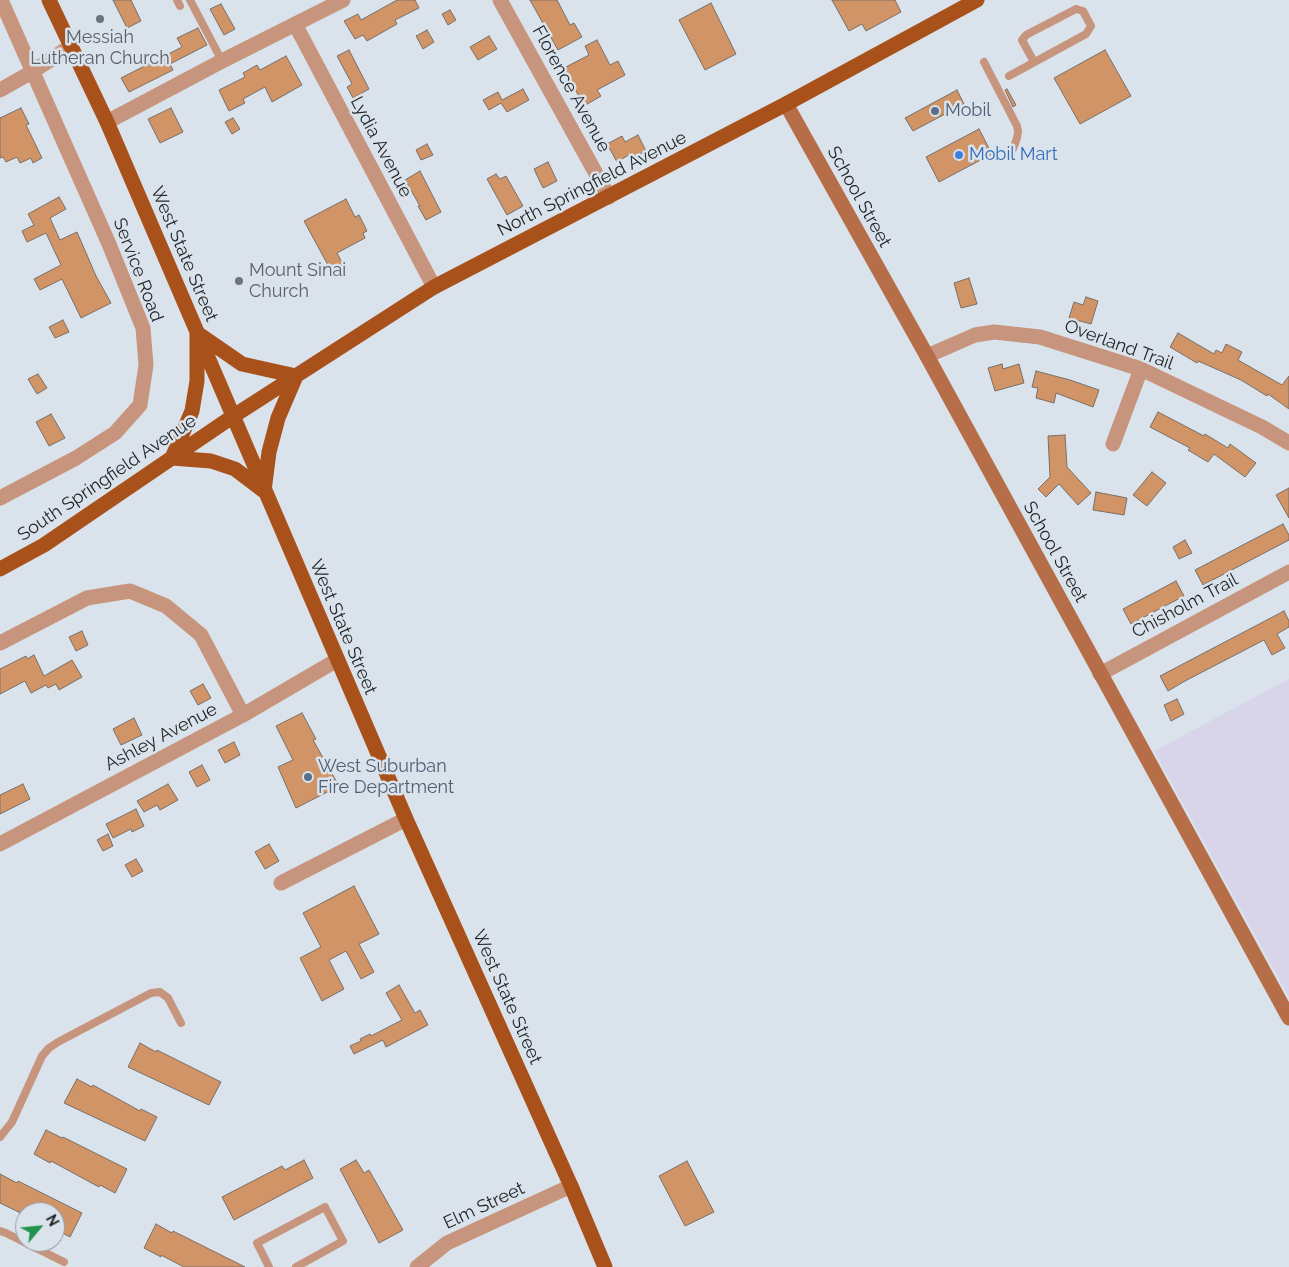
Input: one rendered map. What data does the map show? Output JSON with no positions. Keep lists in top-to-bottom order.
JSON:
{
  "streets": {
    "main road": [
      "North Springfield Avenue",
      "School Street",
      "West State Street",
      "South Springfield Avenue"
    ],
    "street": [
      "Florence Avenue",
      "Lydia Avenue",
      "Service Road",
      "Overland Trail",
      "Chisholm Trail",
      "Ashley Avenue",
      "Elm Street"
    ]
  },
  "crossings": [
    ["Florence Avenue", "North Springfield Avenue"],
    ["Lydia Avenue", "North Springfield Avenue"],
    ["North Springfield Avenue", "School Street"],
    ["North Springfield Avenue", "West State Street"],
    ["North Springfield Avenue", "South Springfield Avenue"],
    ["School Street", "Overland Trail"],
    ["School Street", "Chisholm Trail"],
    ["West State Street", "South Springfield Avenue"],
    ["West State Street", "Ashley Avenue"],
    ["West State Street", "Elm Street"]
  ],
  "places": [
    "Messiah Lutheran Church",
    "Mobil",
    "Mobil Mart",
    "Mount Sinai Church",
    "West Suburban Fire Department"
  ],
  "north": "top right"
}
